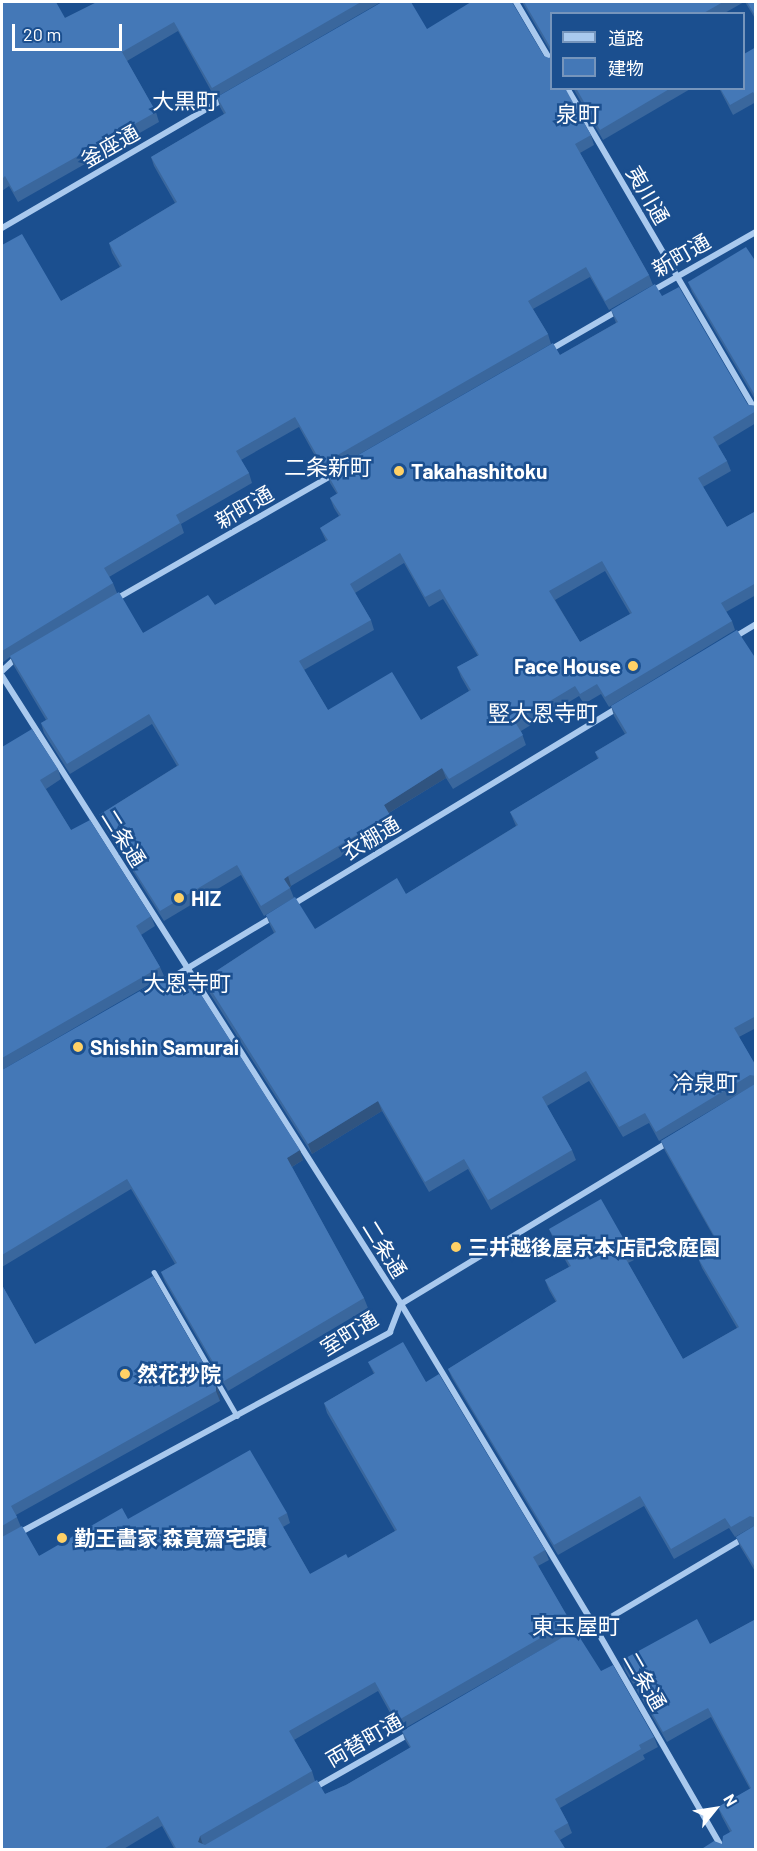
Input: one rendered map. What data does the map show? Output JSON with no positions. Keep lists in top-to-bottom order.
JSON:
{
  "streets": {
    "street": [
      "釜座通",
      "夷川通",
      "新町通",
      "二条通",
      "衣棚通",
      "室町通",
      "両替町通"
    ]
  },
  "crossings": [
    ["夷川通", "新町通"],
    ["二条通", "室町通"]
  ],
  "districts": [
    "大黒町",
    "泉町",
    "二条新町",
    "竪大恩寺町",
    "大恩寺町",
    "冷泉町",
    "東玉屋町"
  ],
  "places": [
    "Takahashitoku",
    "Face House",
    "HIZ",
    "Shishin Samurai",
    "三井越後屋京本店記念庭園",
    "然花抄院",
    "勤王畵家 森寛齋宅蹟"
  ],
  "legend": ["道路", "建物"],
  "scale_bar": "20 m",
  "north": "top right"
}
